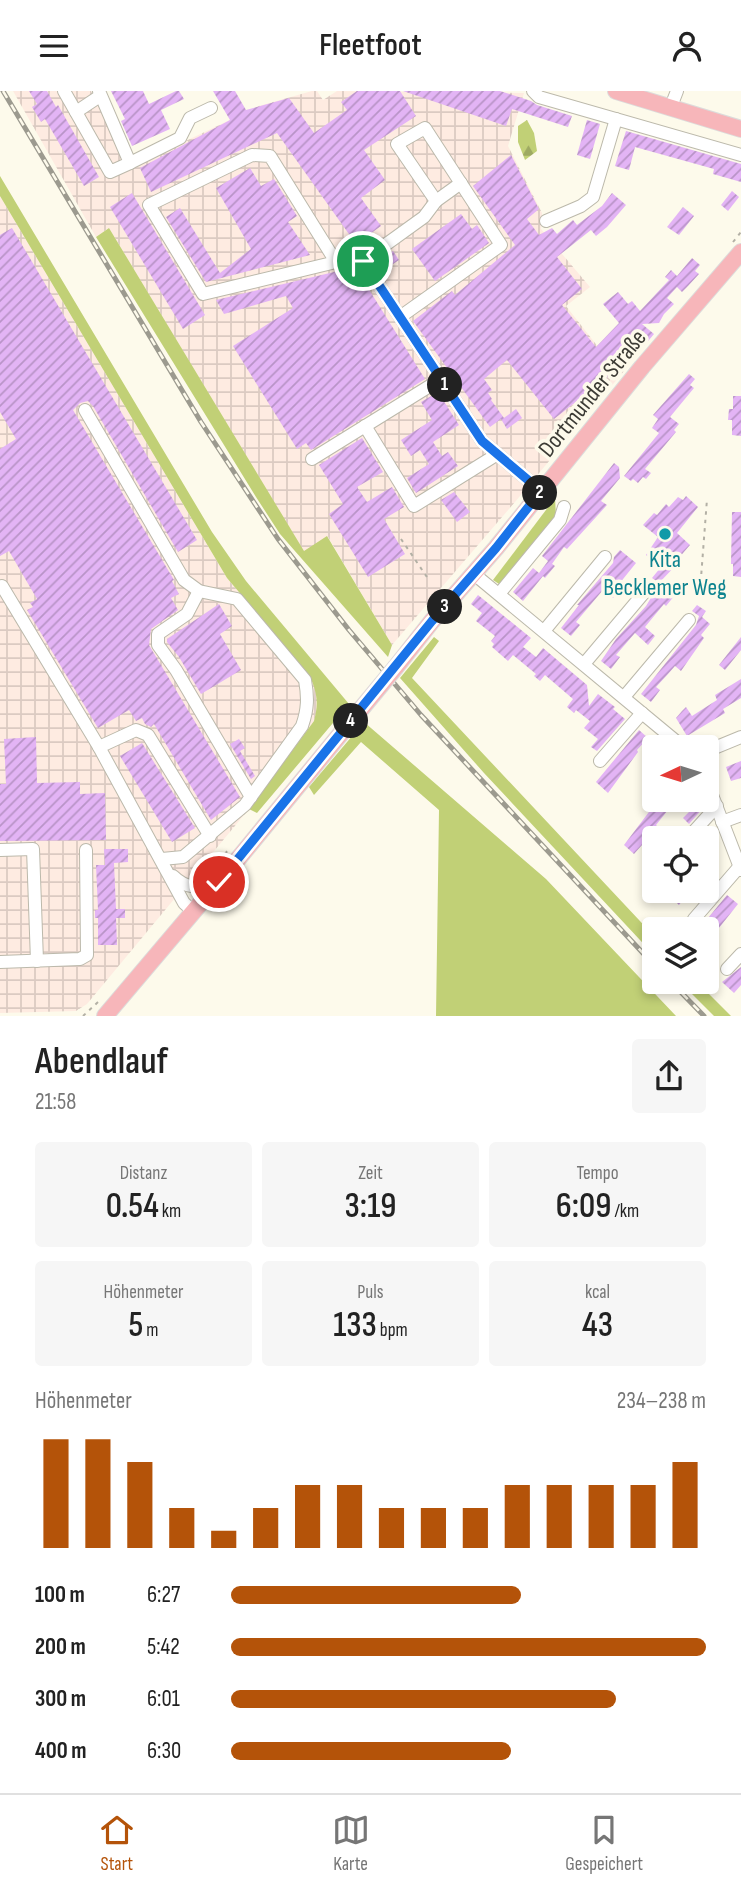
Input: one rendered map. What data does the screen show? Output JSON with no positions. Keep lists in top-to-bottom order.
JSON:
{
  "streets": {
    "main road": ["Dortmunder Straße"]
  },
  "places": ["Kita Becklemer Weg"],
  "north": "left",
  "page": {
    "header": "Fleetfoot",
    "pins": [
      "1",
      "2",
      "3",
      "4"
    ],
    "heading": ["Abendlauf", "21:58"],
    "stats": [
      ["Distanz", "0.54 km"],
      ["Zeit", "3:19"],
      ["Tempo", "6:09 /km"],
      ["Höhenmeter", "5 m"],
      ["Puls", "133 bpm"],
      ["kcal", "43"]
    ],
    "chart": ["Höhenmeter", "234–238 m"],
    "list": [
      {
        "name": "100 m",
        "note": "6:27"
      },
      {
        "name": "200 m",
        "note": "5:42"
      },
      {
        "name": "300 m",
        "note": "6:01"
      },
      {
        "name": "400 m",
        "note": "6:30"
      }
    ],
    "tabs": ["Start", "Karte", "Gespeichert"]
  }
}
